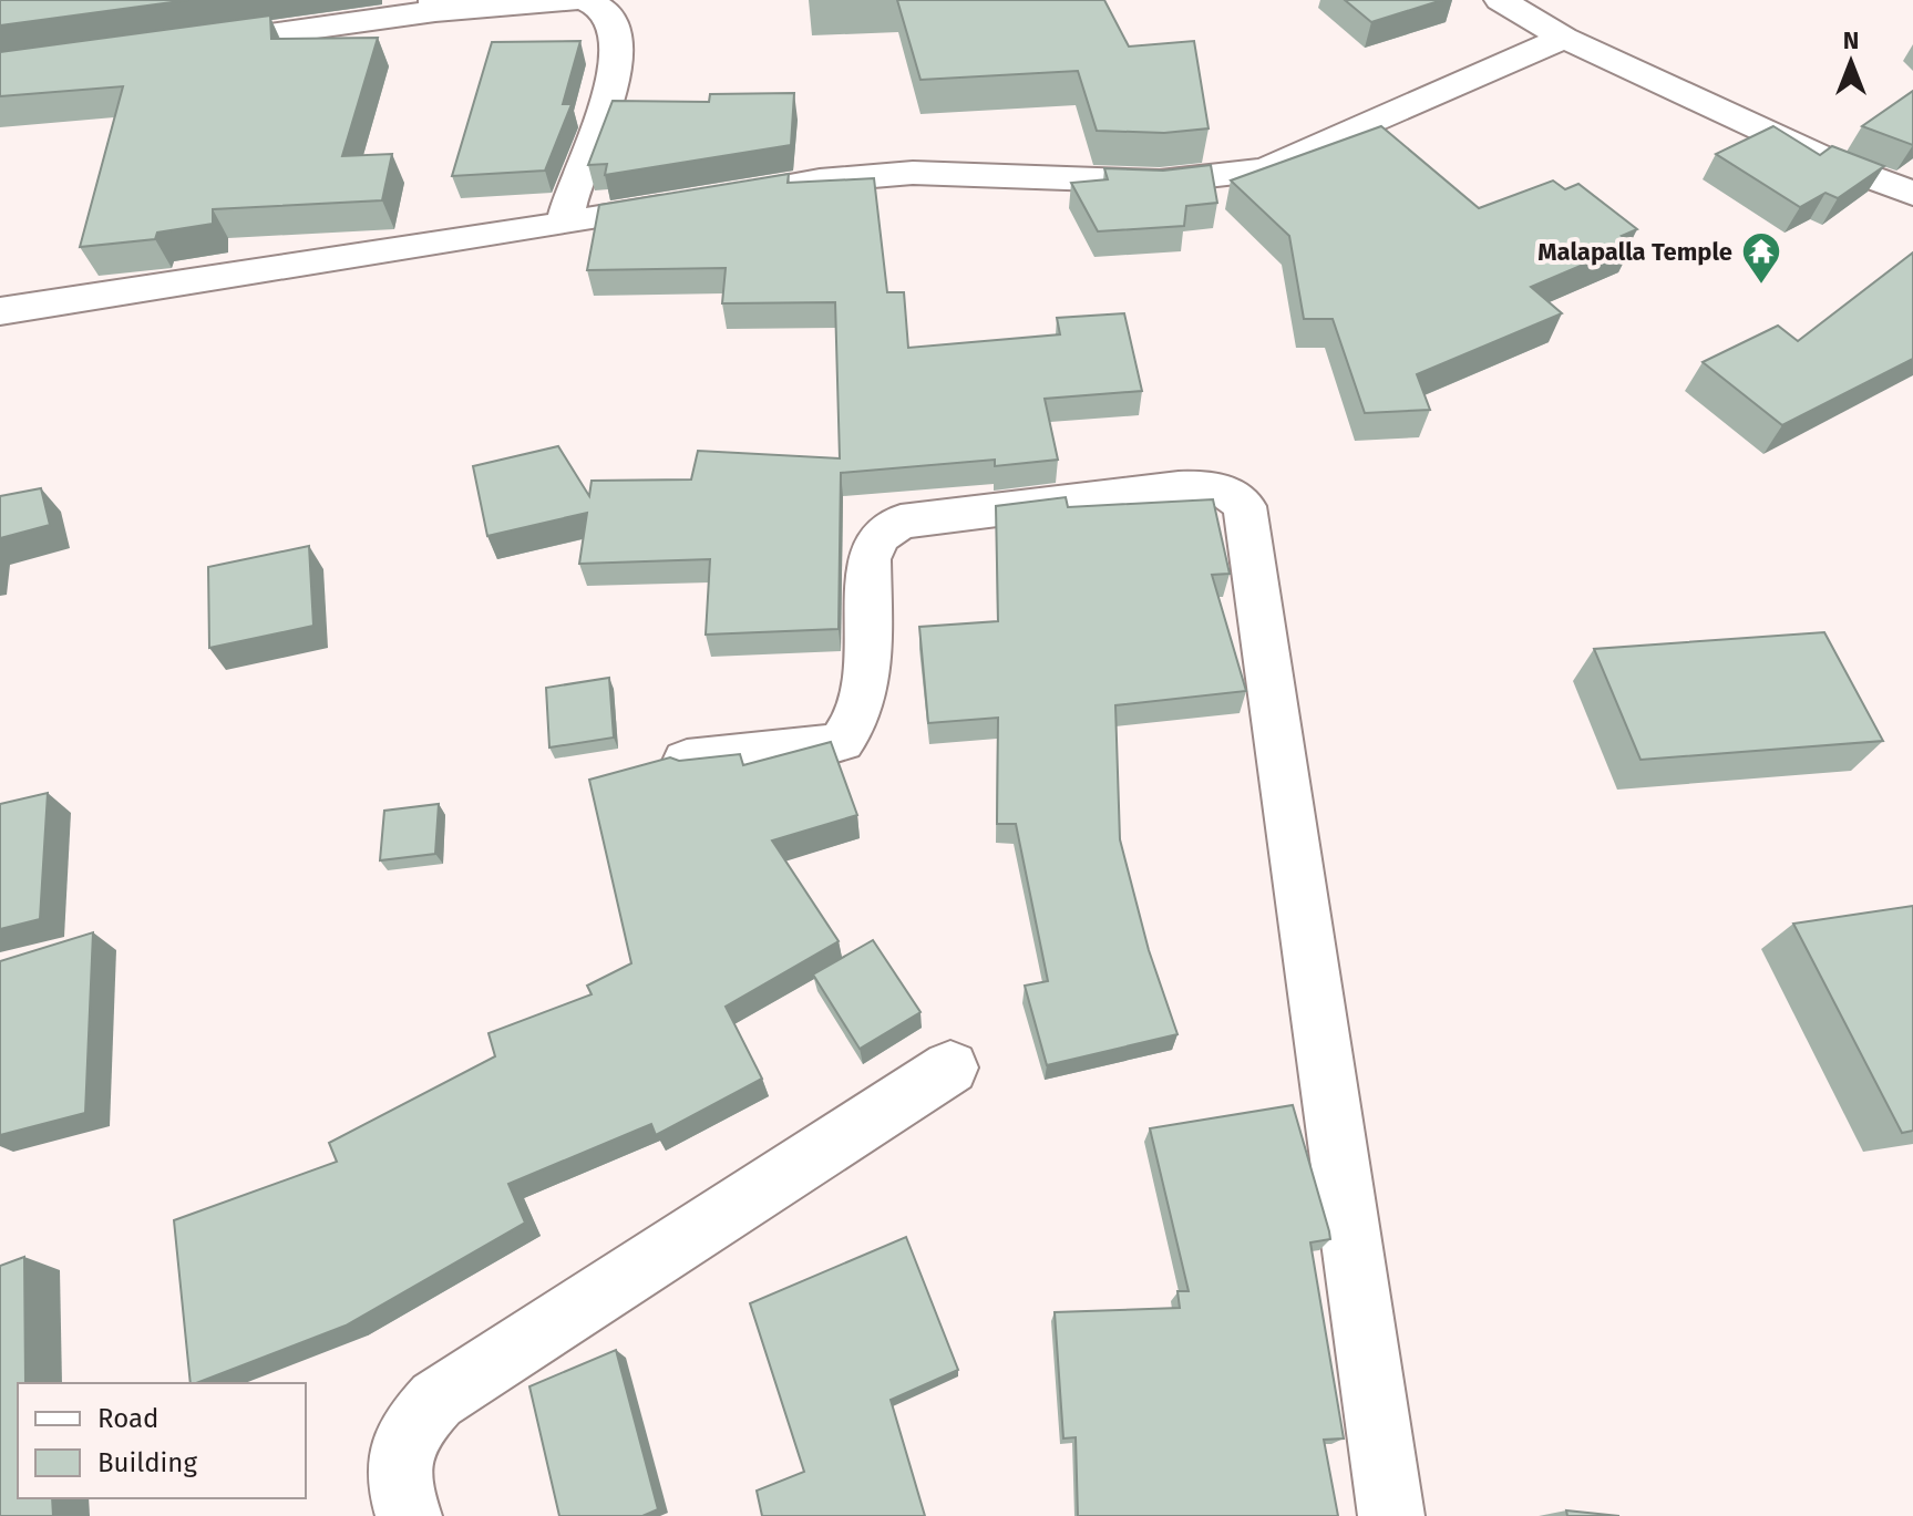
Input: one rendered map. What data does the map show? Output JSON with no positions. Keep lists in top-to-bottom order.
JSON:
{
  "places": {
    "temple": ["Malapalla Temple"]
  },
  "legend": ["Road", "Building"],
  "north": "top"
}
